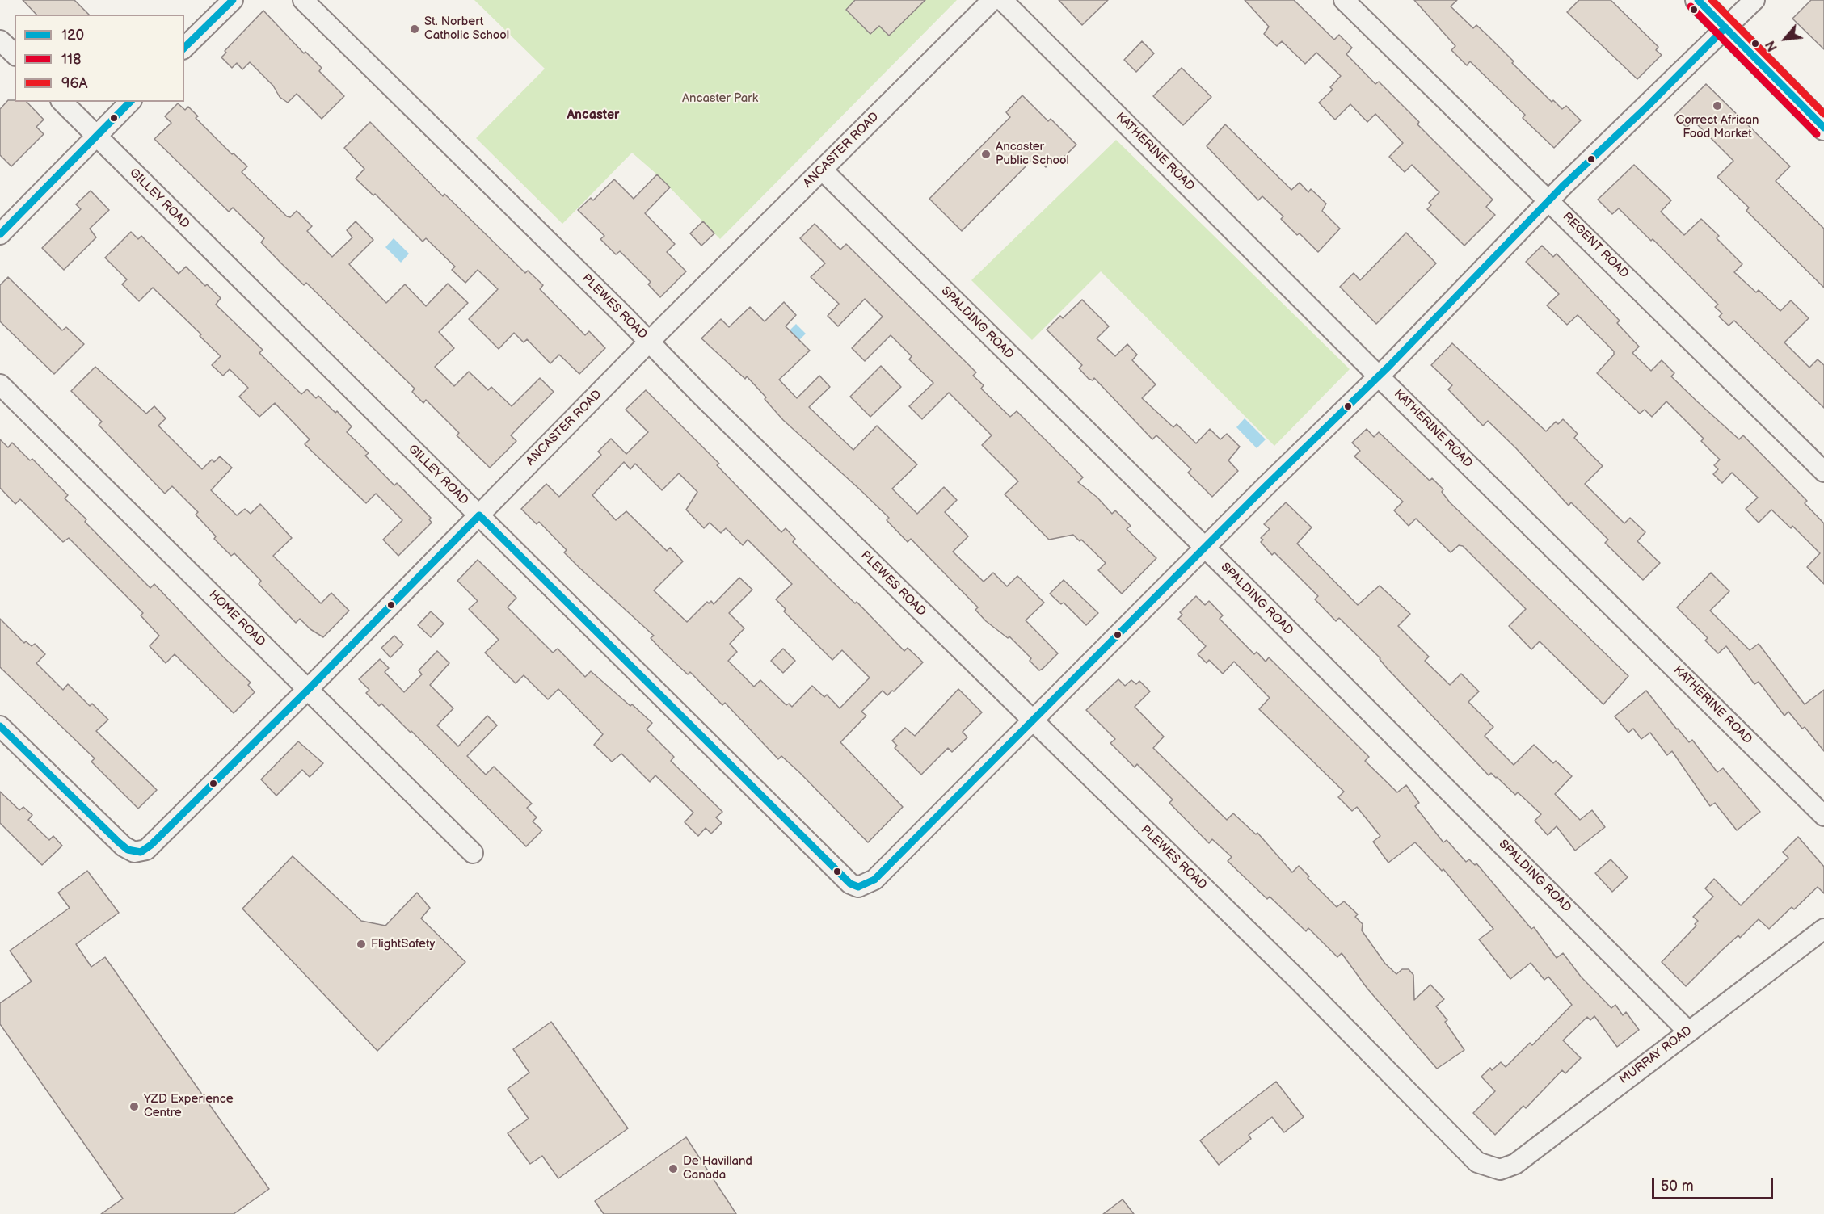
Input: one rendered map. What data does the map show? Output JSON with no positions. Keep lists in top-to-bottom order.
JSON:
{
  "streets": {
    "street": [
      "ANCASTER ROAD",
      "KATHERINE ROAD",
      "GILLEY ROAD",
      "REGENT ROAD",
      "PLEWES ROAD",
      "SPALDING ROAD",
      "HOME ROAD",
      "MURRAY ROAD"
    ]
  },
  "crossings": [
    ["ANCASTER ROAD", "GILLEY ROAD"],
    ["ANCASTER ROAD", "PLEWES ROAD"],
    ["ANCASTER ROAD", "SPALDING ROAD"],
    ["ANCASTER ROAD", "HOME ROAD"],
    ["GILLEY ROAD", "PLEWES ROAD"],
    ["PLEWES ROAD", "MURRAY ROAD"],
    ["SPALDING ROAD", "MURRAY ROAD"]
  ],
  "districts": ["Ancaster"],
  "parks": ["Ancaster Park"],
  "places": [
    "St. Norbert Catholic School",
    "Correct African Food Market",
    "Ancaster Public School",
    "FlightSafety",
    "YZD Experience Centre",
    "De Havilland Canada"
  ],
  "lines": ["transit line 120", "transit line 96A", "transit line 118"],
  "legend": ["120", "118", "96A"],
  "scale_bar": "50 m",
  "north": "bottom left"
}
